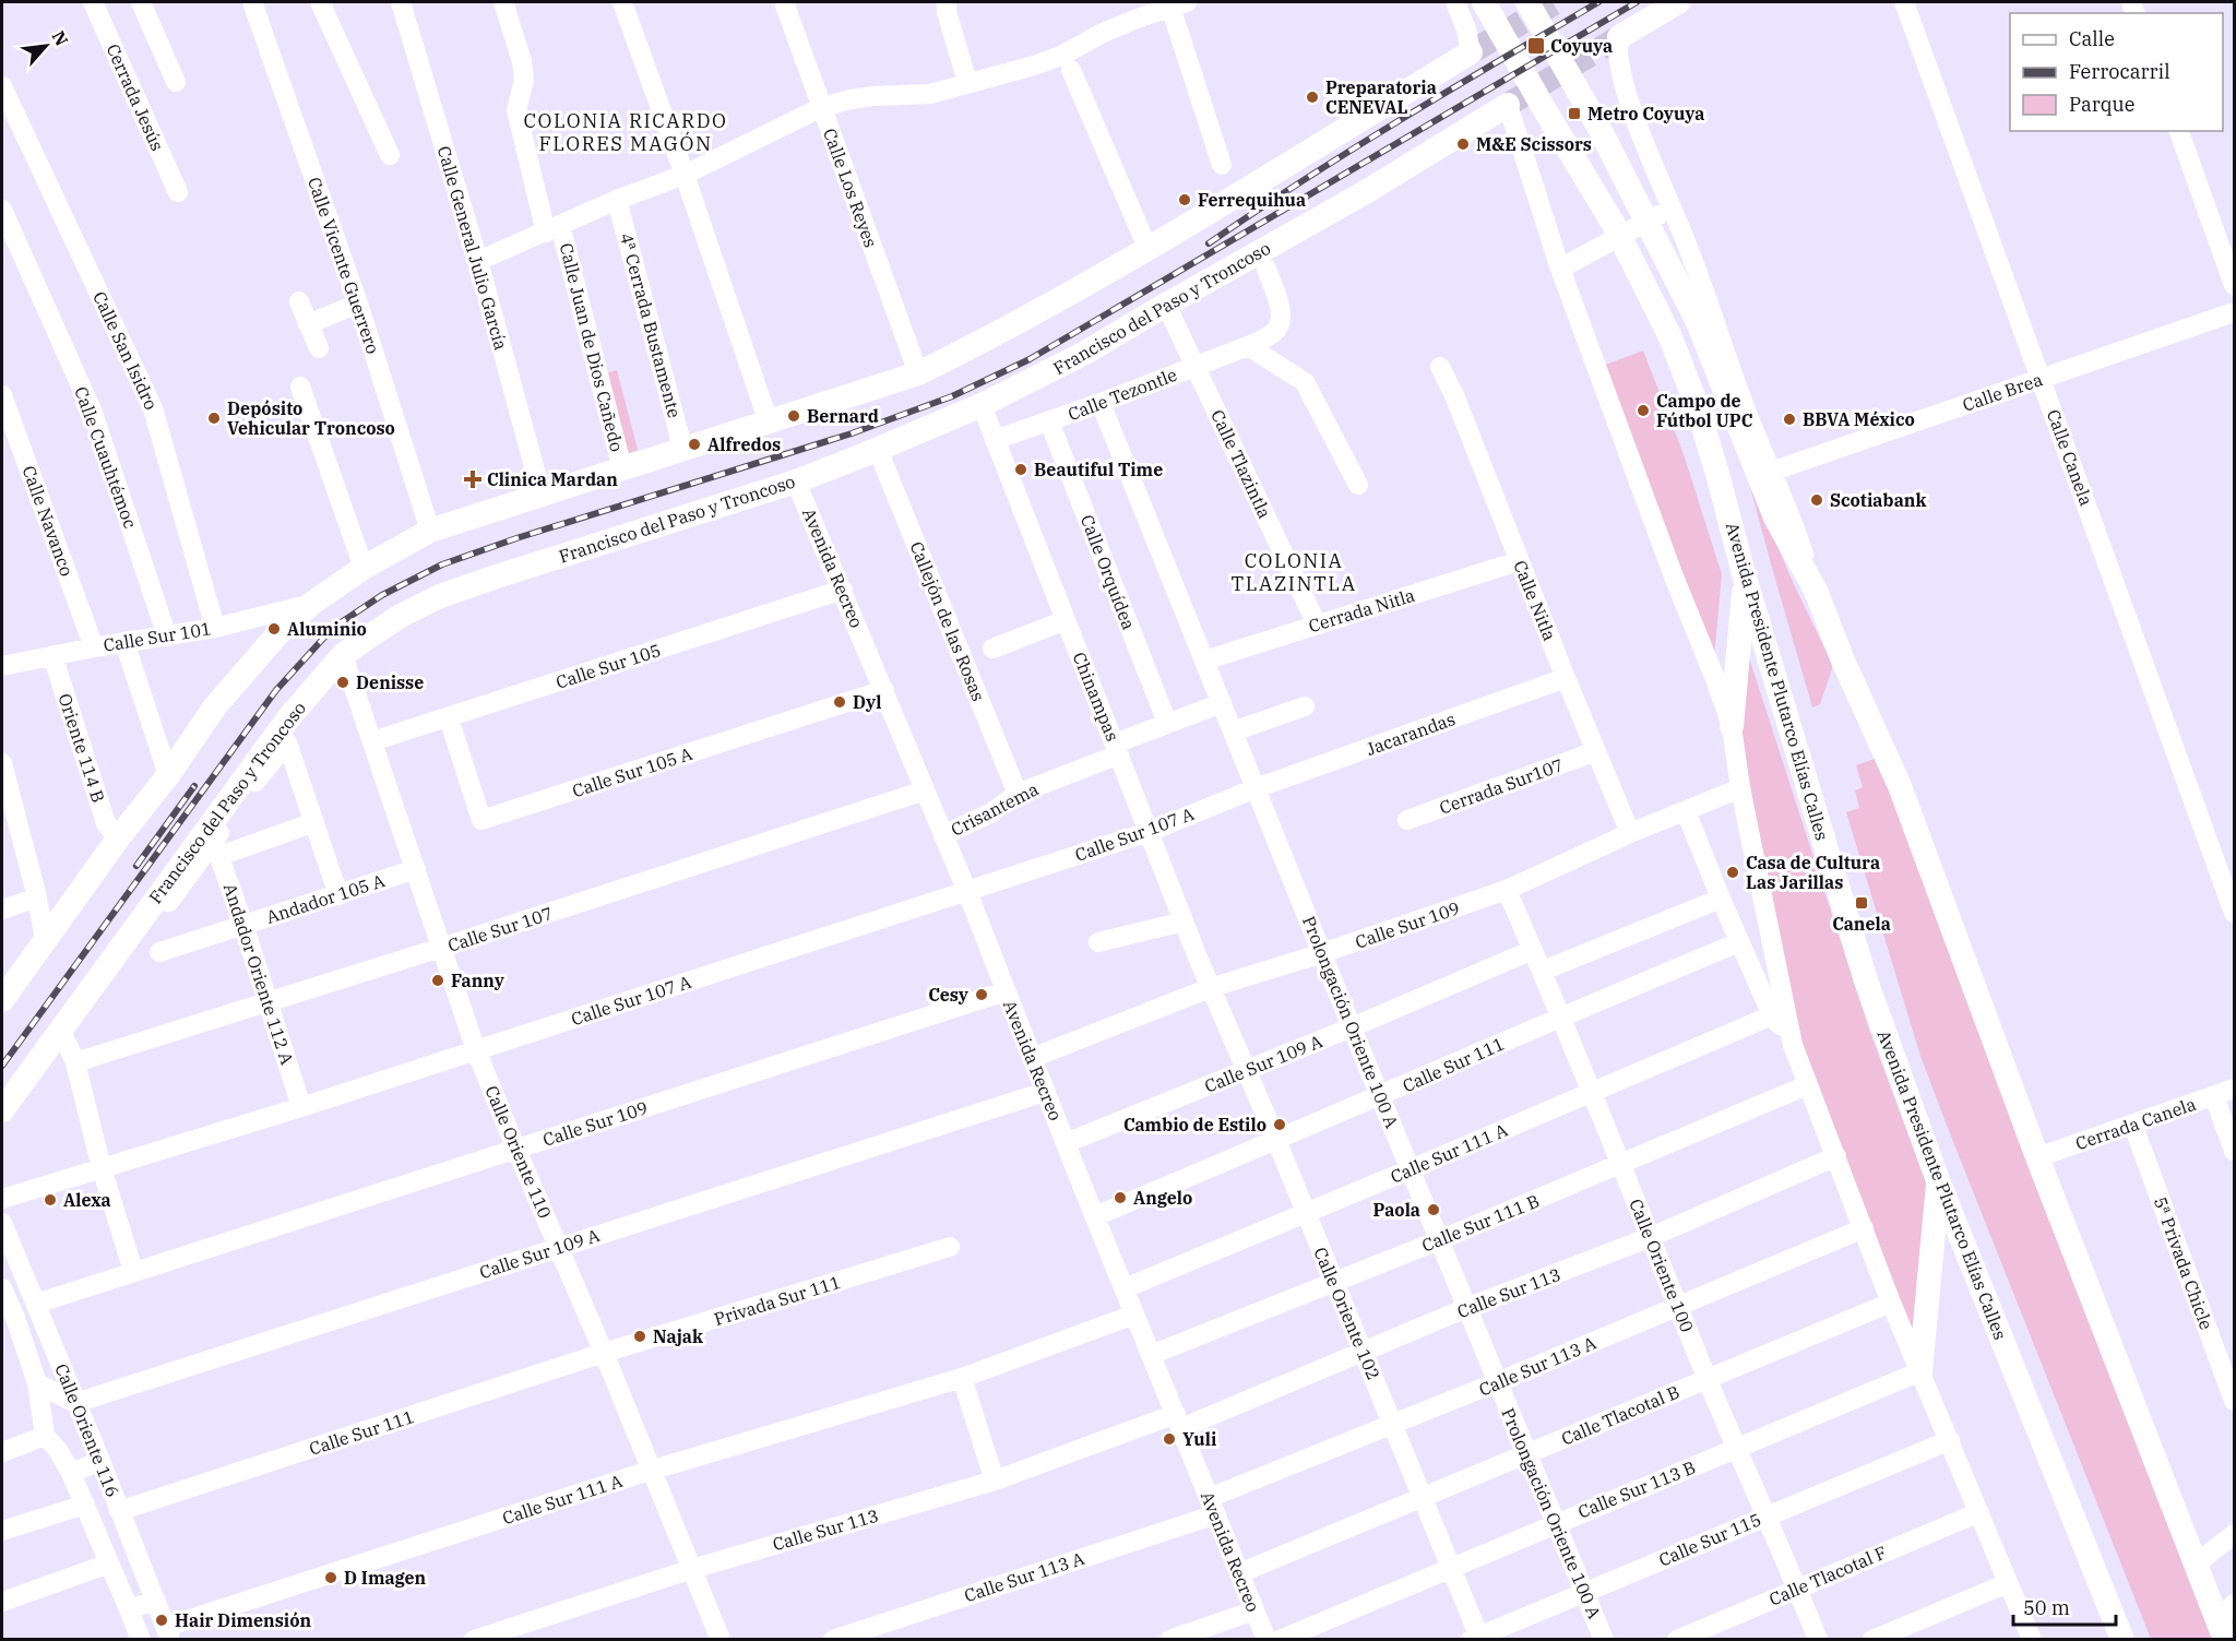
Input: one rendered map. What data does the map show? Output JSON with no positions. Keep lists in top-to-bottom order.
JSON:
{
  "streets": {
    "main road": ["Francisco del Paso y Troncoso", "Avenida Presidente Plutarco Elías Calles"],
    "street": [
      "Cerrada Jesús",
      "Calle Los Reyes",
      "Calle General Julio García",
      "Calle Vicente Guerrero",
      "4ª Cerrada Bustamente",
      "Calle Juan de Dios Cañedo",
      "Calle San Isidro",
      "Calle Brea",
      "Calle Tezontle",
      "Calle Cuauhtémoc",
      "Calle Canela",
      "Calle Tlazintla",
      "Calle Navanco",
      "Avenida Recreo",
      "Calle Orquídea",
      "Calle Nitla",
      "Cerrada Nitla",
      "Callejón de las Rosas",
      "Calle Sur 101",
      "Calle Sur 105",
      "Chinampas",
      "Jacarandas",
      "Oriente 114 B",
      "Calle Sur 105 A",
      "Cerrada Sur107",
      "Crisantema",
      "Calle Sur 107 A",
      "Andador 105 A",
      "Calle Sur 109",
      "Calle Sur 107",
      "Andador Oriente 112 A",
      "Prolongación Oriente 100 A",
      "Calle Sur 109 A",
      "Calle Sur 111",
      "Cerrada Canela",
      "Calle Oriente 110",
      "Calle Sur 111 A",
      "Calle Sur 111 B",
      "5ª Privada Chicle",
      "Calle Oriente 100",
      "Calle Sur 113",
      "Privada Sur 111",
      "Calle Oriente 102",
      "Calle Sur 113 A",
      "Calle Tlacotal B",
      "Calle Oriente 116",
      "Calle Sur 113 B",
      "Calle Sur 115",
      "Calle Tlacotal F"
    ]
  },
  "crossings": [
    ["Francisco del Paso y Troncoso", "Calle Tlazintla"],
    ["Francisco del Paso y Troncoso", "Avenida Recreo"],
    ["Francisco del Paso y Troncoso", "Callejón de las Rosas"],
    ["Francisco del Paso y Troncoso", "Chinampas"],
    ["Francisco del Paso y Troncoso", "Calle Oriente 110"],
    ["Calle San Isidro", "Calle Sur 101"],
    ["Calle Brea", "Calle Canela"],
    ["Calle Tezontle", "Calle Tlazintla"],
    ["Calle Tezontle", "Calle Orquídea"],
    ["Calle Tezontle", "Chinampas"],
    ["Calle Tezontle", "Prolongación Oriente 100 A"],
    ["Calle Cuauhtémoc", "Calle Sur 101"],
    ["Calle Tlazintla", "Cerrada Nitla"],
    ["Calle Navanco", "Calle Sur 101"],
    ["Avenida Recreo", "Calle Sur 105"],
    ["Avenida Recreo", "Calle Sur 105 A"],
    ["Avenida Recreo", "Crisantema"],
    ["Avenida Recreo", "Calle Sur 107 A"],
    ["Avenida Recreo", "Calle Sur 109"],
    ["Avenida Recreo", "Calle Sur 107"],
    ["Avenida Recreo", "Calle Sur 109 A"],
    ["Avenida Recreo", "Calle Sur 111"],
    ["Avenida Recreo", "Calle Sur 111 A"],
    ["Avenida Recreo", "Calle Sur 111 B"],
    ["Avenida Recreo", "Calle Sur 113"],
    ["Avenida Recreo", "Calle Sur 113 A"],
    ["Avenida Recreo", "Calle Tlacotal B"],
    ["Calle Orquídea", "Crisantema"],
    ["Calle Nitla", "Cerrada Nitla"],
    ["Calle Nitla", "Jacarandas"],
    ["Calle Nitla", "Cerrada Sur107"],
    ["Calle Nitla", "Calle Sur 109"],
    ["Cerrada Nitla", "Prolongación Oriente 100 A"],
    ["Callejón de las Rosas", "Crisantema"],
    ["Calle Sur 101", "Oriente 114 B"],
    ["Calle Sur 105", "Calle Sur 105 A"],
    ["Calle Sur 105", "Calle Oriente 110"],
    ["Chinampas", "Crisantema"],
    ["Chinampas", "Calle Sur 107 A"],
    ["Chinampas", "Calle Sur 109"],
    ["Chinampas", "Calle Oriente 102"],
    ["Jacarandas", "Calle Sur 107 A"],
    ["Jacarandas", "Prolongación Oriente 100 A"],
    ["Crisantema", "Prolongación Oriente 100 A"],
    ["Calle Sur 107 A", "Andador Oriente 112 A"],
    ["Calle Sur 107 A", "Prolongación Oriente 100 A"],
    ["Calle Sur 107 A", "Calle Oriente 110"],
    ["Andador 105 A", "Andador Oriente 112 A"],
    ["Andador 105 A", "Calle Oriente 110"],
    ["Calle Sur 109", "Prolongación Oriente 100 A"],
    ["Calle Sur 109", "Calle Oriente 110"],
    ["Calle Sur 109", "Calle Oriente 100"],
    ["Calle Sur 109", "Calle Oriente 102"],
    ["Calle Sur 109", "Calle Oriente 116"],
    ["Calle Sur 107", "Andador Oriente 112 A"],
    ["Calle Sur 107", "Calle Oriente 110"],
    ["Prolongación Oriente 100 A", "Calle Sur 109 A"],
    ["Prolongación Oriente 100 A", "Calle Sur 111"],
    ["Prolongación Oriente 100 A", "Calle Sur 111 A"],
    ["Prolongación Oriente 100 A", "Calle Sur 111 B"],
    ["Prolongación Oriente 100 A", "Calle Sur 113"],
    ["Prolongación Oriente 100 A", "Calle Sur 113 A"],
    ["Prolongación Oriente 100 A", "Calle Tlacotal B"],
    ["Prolongación Oriente 100 A", "Calle Sur 113 B"],
    ["Prolongación Oriente 100 A", "Calle Sur 115"],
    ["Calle Sur 109 A", "Calle Oriente 110"],
    ["Calle Sur 109 A", "Calle Oriente 100"],
    ["Calle Sur 109 A", "Calle Oriente 102"],
    ["Calle Sur 109 A", "Calle Oriente 116"],
    ["Calle Sur 111", "Calle Oriente 110"],
    ["Calle Sur 111", "Calle Oriente 100"],
    ["Calle Sur 111", "Privada Sur 111"],
    ["Calle Sur 111", "Calle Oriente 102"],
    ["Calle Sur 111", "Calle Oriente 116"],
    ["Cerrada Canela", "5ª Privada Chicle"],
    ["Calle Oriente 110", "Calle Sur 111 A"],
    ["Calle Oriente 110", "Calle Sur 113"],
    ["Calle Oriente 110", "Privada Sur 111"],
    ["Calle Sur 111 A", "Calle Oriente 100"],
    ["Calle Sur 111 A", "Calle Oriente 102"],
    ["Calle Sur 111 A", "Calle Oriente 116"],
    ["Calle Sur 111 B", "Calle Oriente 100"],
    ["Calle Sur 111 B", "Calle Oriente 102"],
    ["Calle Oriente 100", "Calle Sur 113"],
    ["Calle Oriente 100", "Calle Sur 113 A"],
    ["Calle Oriente 100", "Calle Tlacotal B"],
    ["Calle Oriente 100", "Calle Sur 113 B"],
    ["Calle Oriente 100", "Calle Sur 115"],
    ["Calle Oriente 100", "Calle Tlacotal F"],
    ["Calle Sur 113", "Calle Oriente 102"],
    ["Calle Oriente 102", "Calle Sur 113 A"],
    ["Calle Oriente 102", "Calle Tlacotal B"],
    ["Calle Oriente 102", "Calle Sur 113 B"],
    ["Calle Oriente 102", "Calle Sur 115"]
  ],
  "districts": ["COLONIA RICARDO FLORES MAGÓN", "COLONIA TLAZINTLA"],
  "places": {
    "transit": ["Coyuya", "Metro Coyuya", "Canela"],
    "other": [
      "Preparatoria CENEVAL",
      "M&E Scissors",
      "Ferrequihua",
      "Campo de Fútbol UPC",
      "Bernard",
      "Depósito Vehicular Troncoso",
      "BBVA México",
      "Alfredos",
      "Beautiful Time",
      "Scotiabank",
      "Aluminio",
      "Denisse",
      "Dyl",
      "Casa de Cultura Las Jarillas",
      "Fanny",
      "Cesy",
      "Cambio de Estilo",
      "Angelo",
      "Alexa",
      "Paola",
      "Najak",
      "Yuli",
      "D Imagen",
      "Hair Dimensión"
    ],
    "health": ["Clinica Mardan"]
  },
  "legend": ["Calle", "Ferrocarril", "Parque"],
  "scale_bar": "50 m",
  "north": "top right"
}
